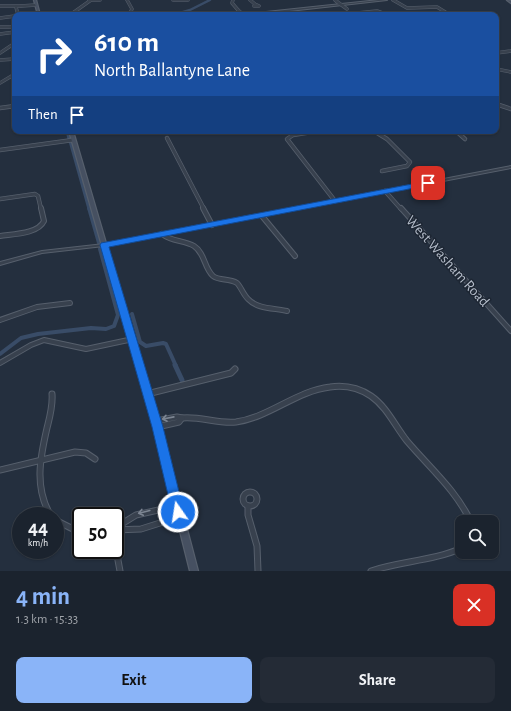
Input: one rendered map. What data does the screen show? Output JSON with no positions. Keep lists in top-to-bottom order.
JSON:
{
  "streets": {
    "street": ["West Washam Road"]
  },
  "page": {
    "turn": ["610 m", "North Ballantyne Lane"],
    "then": "Then",
    "speed": "44 km/h",
    "limit": "50",
    "heading": ["4 min", "1.3 km · 15:33"],
    "buttons": ["Exit", "Share"]
  }
}
